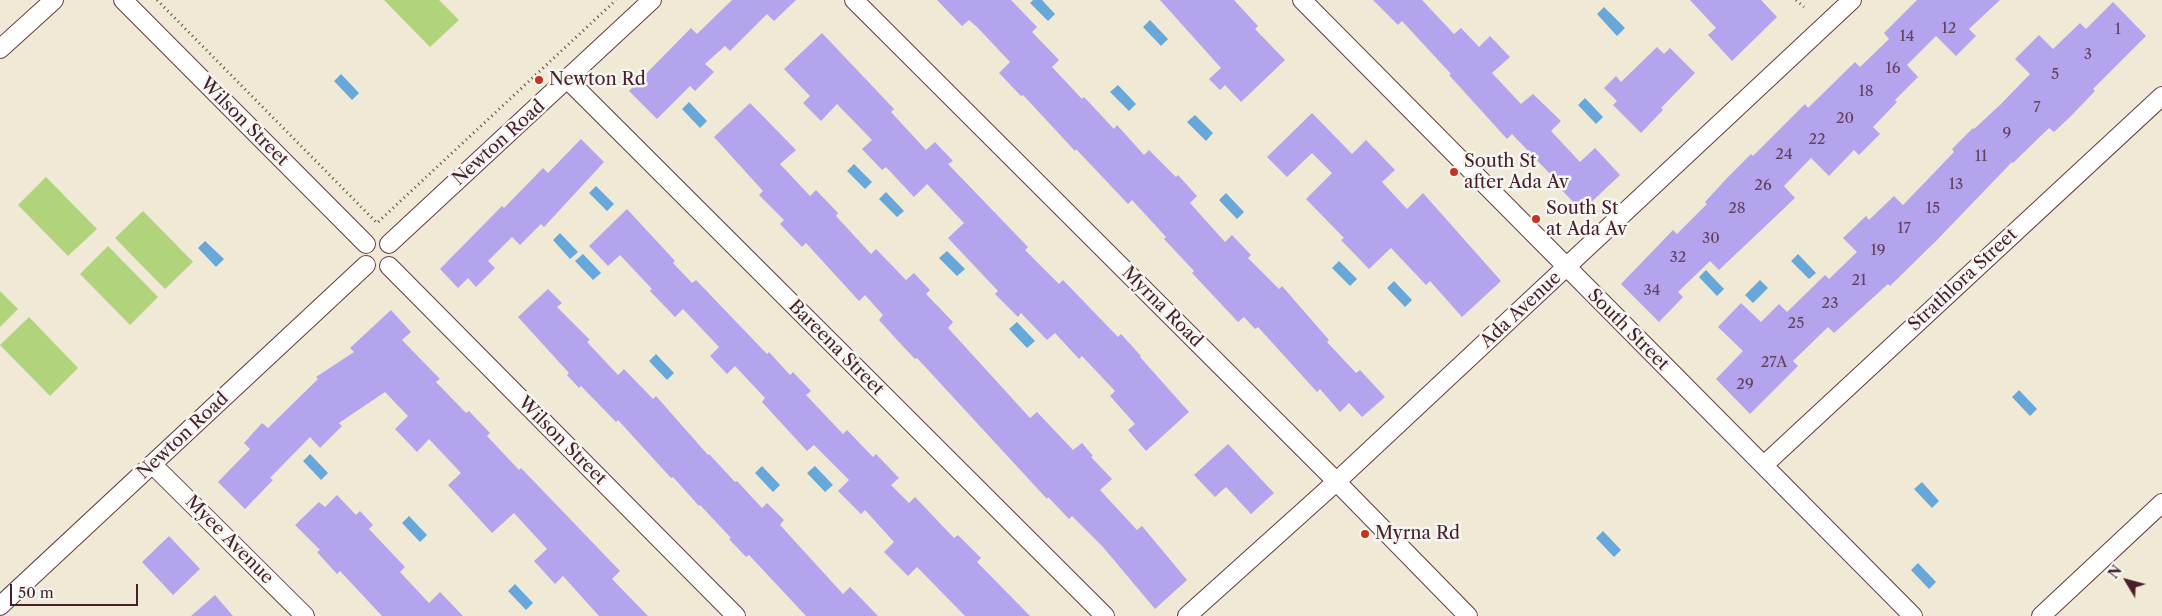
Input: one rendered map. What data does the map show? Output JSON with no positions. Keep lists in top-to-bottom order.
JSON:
{
  "streets": {
    "street": [
      "Wilson Street",
      "Newton Road",
      "Strathlora Street",
      "Myrna Road",
      "Ada Avenue",
      "South Street",
      "Bareena Street",
      "Myee Avenue"
    ]
  },
  "crossings": [
    ["Wilson Street", "Newton Road"],
    ["Newton Road", "Bareena Street"],
    ["Newton Road", "Myee Avenue"],
    ["Strathlora Street", "South Street"],
    ["Myrna Road", "Ada Avenue"],
    ["Ada Avenue", "South Street"]
  ],
  "places": [
    "Newton Rd",
    "South St after Ada Av",
    "South St at Ada Av",
    "Myrna Rd"
  ],
  "house_numbers": [
    "12",
    "1",
    "14",
    "3",
    "16",
    "5",
    "18",
    "7",
    "20",
    "9",
    "22",
    "24",
    "11",
    "13",
    "26",
    "28",
    "15",
    "17",
    "30",
    "19",
    "32",
    "21",
    "34",
    "23",
    "25",
    "27A",
    "29"
  ],
  "scale_bar": "50 m",
  "north": "top left"
}
